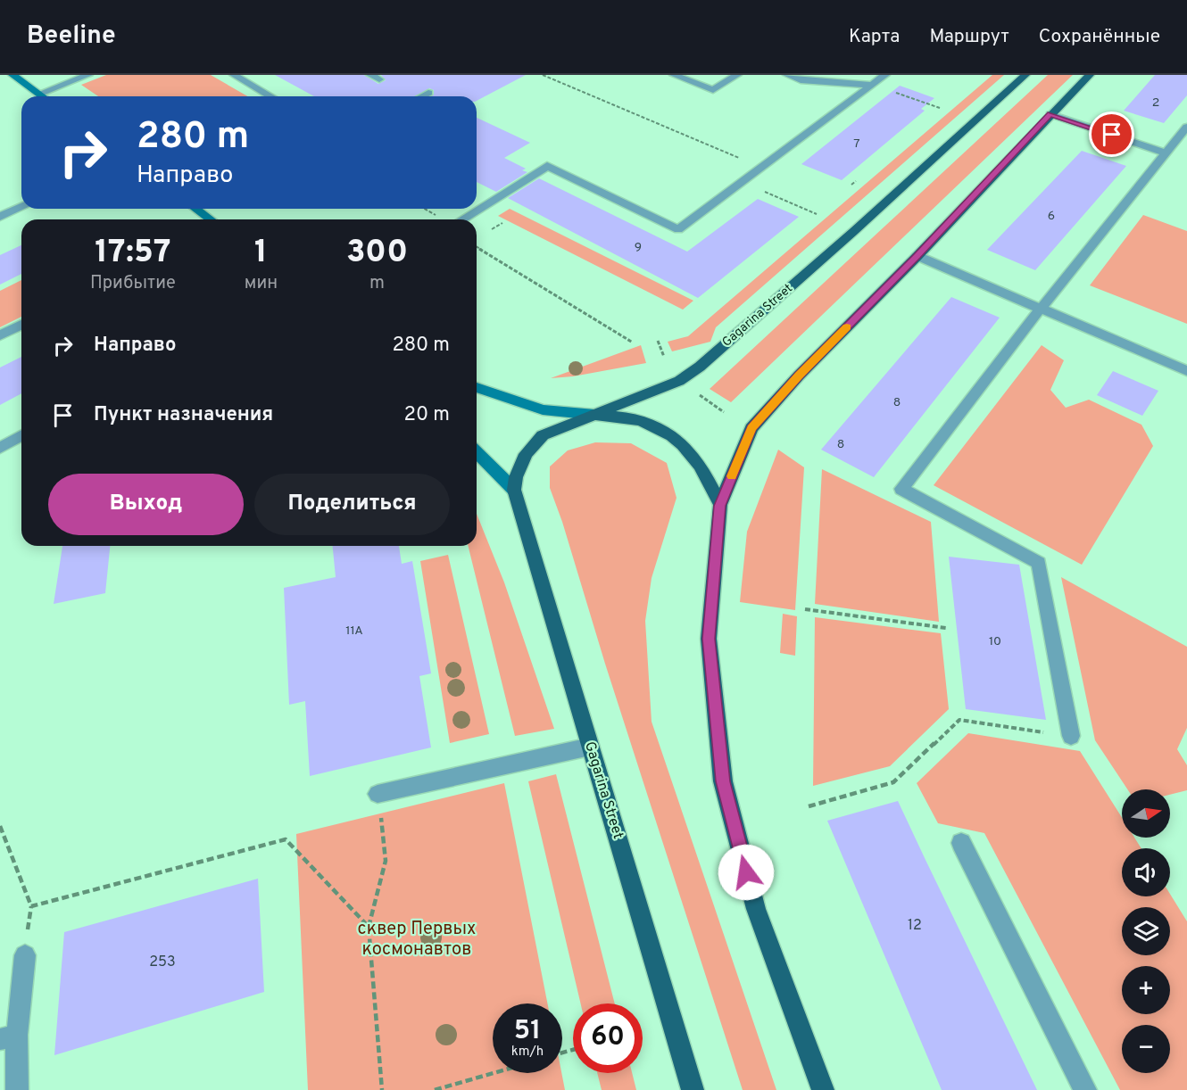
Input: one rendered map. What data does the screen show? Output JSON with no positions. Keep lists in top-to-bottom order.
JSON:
{
  "streets": {
    "main road": ["Gagarina Street"]
  },
  "parks": ["сквер Первых космонавтов"],
  "house_numbers": [
    "2",
    "7",
    "6",
    "9",
    "8",
    "8",
    "11А",
    "10",
    "12",
    "253"
  ],
  "north": "right",
  "page": {
    "header": "Beeline",
    "nav": ["Карта", "Маршрут", "Сохранённые"],
    "turn": ["280 m", "Направо"],
    "eta": [
      "17:57",
      "Прибытие",
      "1",
      "мин",
      "300",
      "m"
    ],
    "list": [
      {
        "name": "Направо",
        "value": "280 m"
      },
      {
        "name": "Пункт назначения",
        "value": "20 m"
      }
    ],
    "buttons": ["Выход", "Поделиться"],
    "map_buttons": ["+", "−"],
    "speed": "51 km/h",
    "limit": "60"
  }
}
